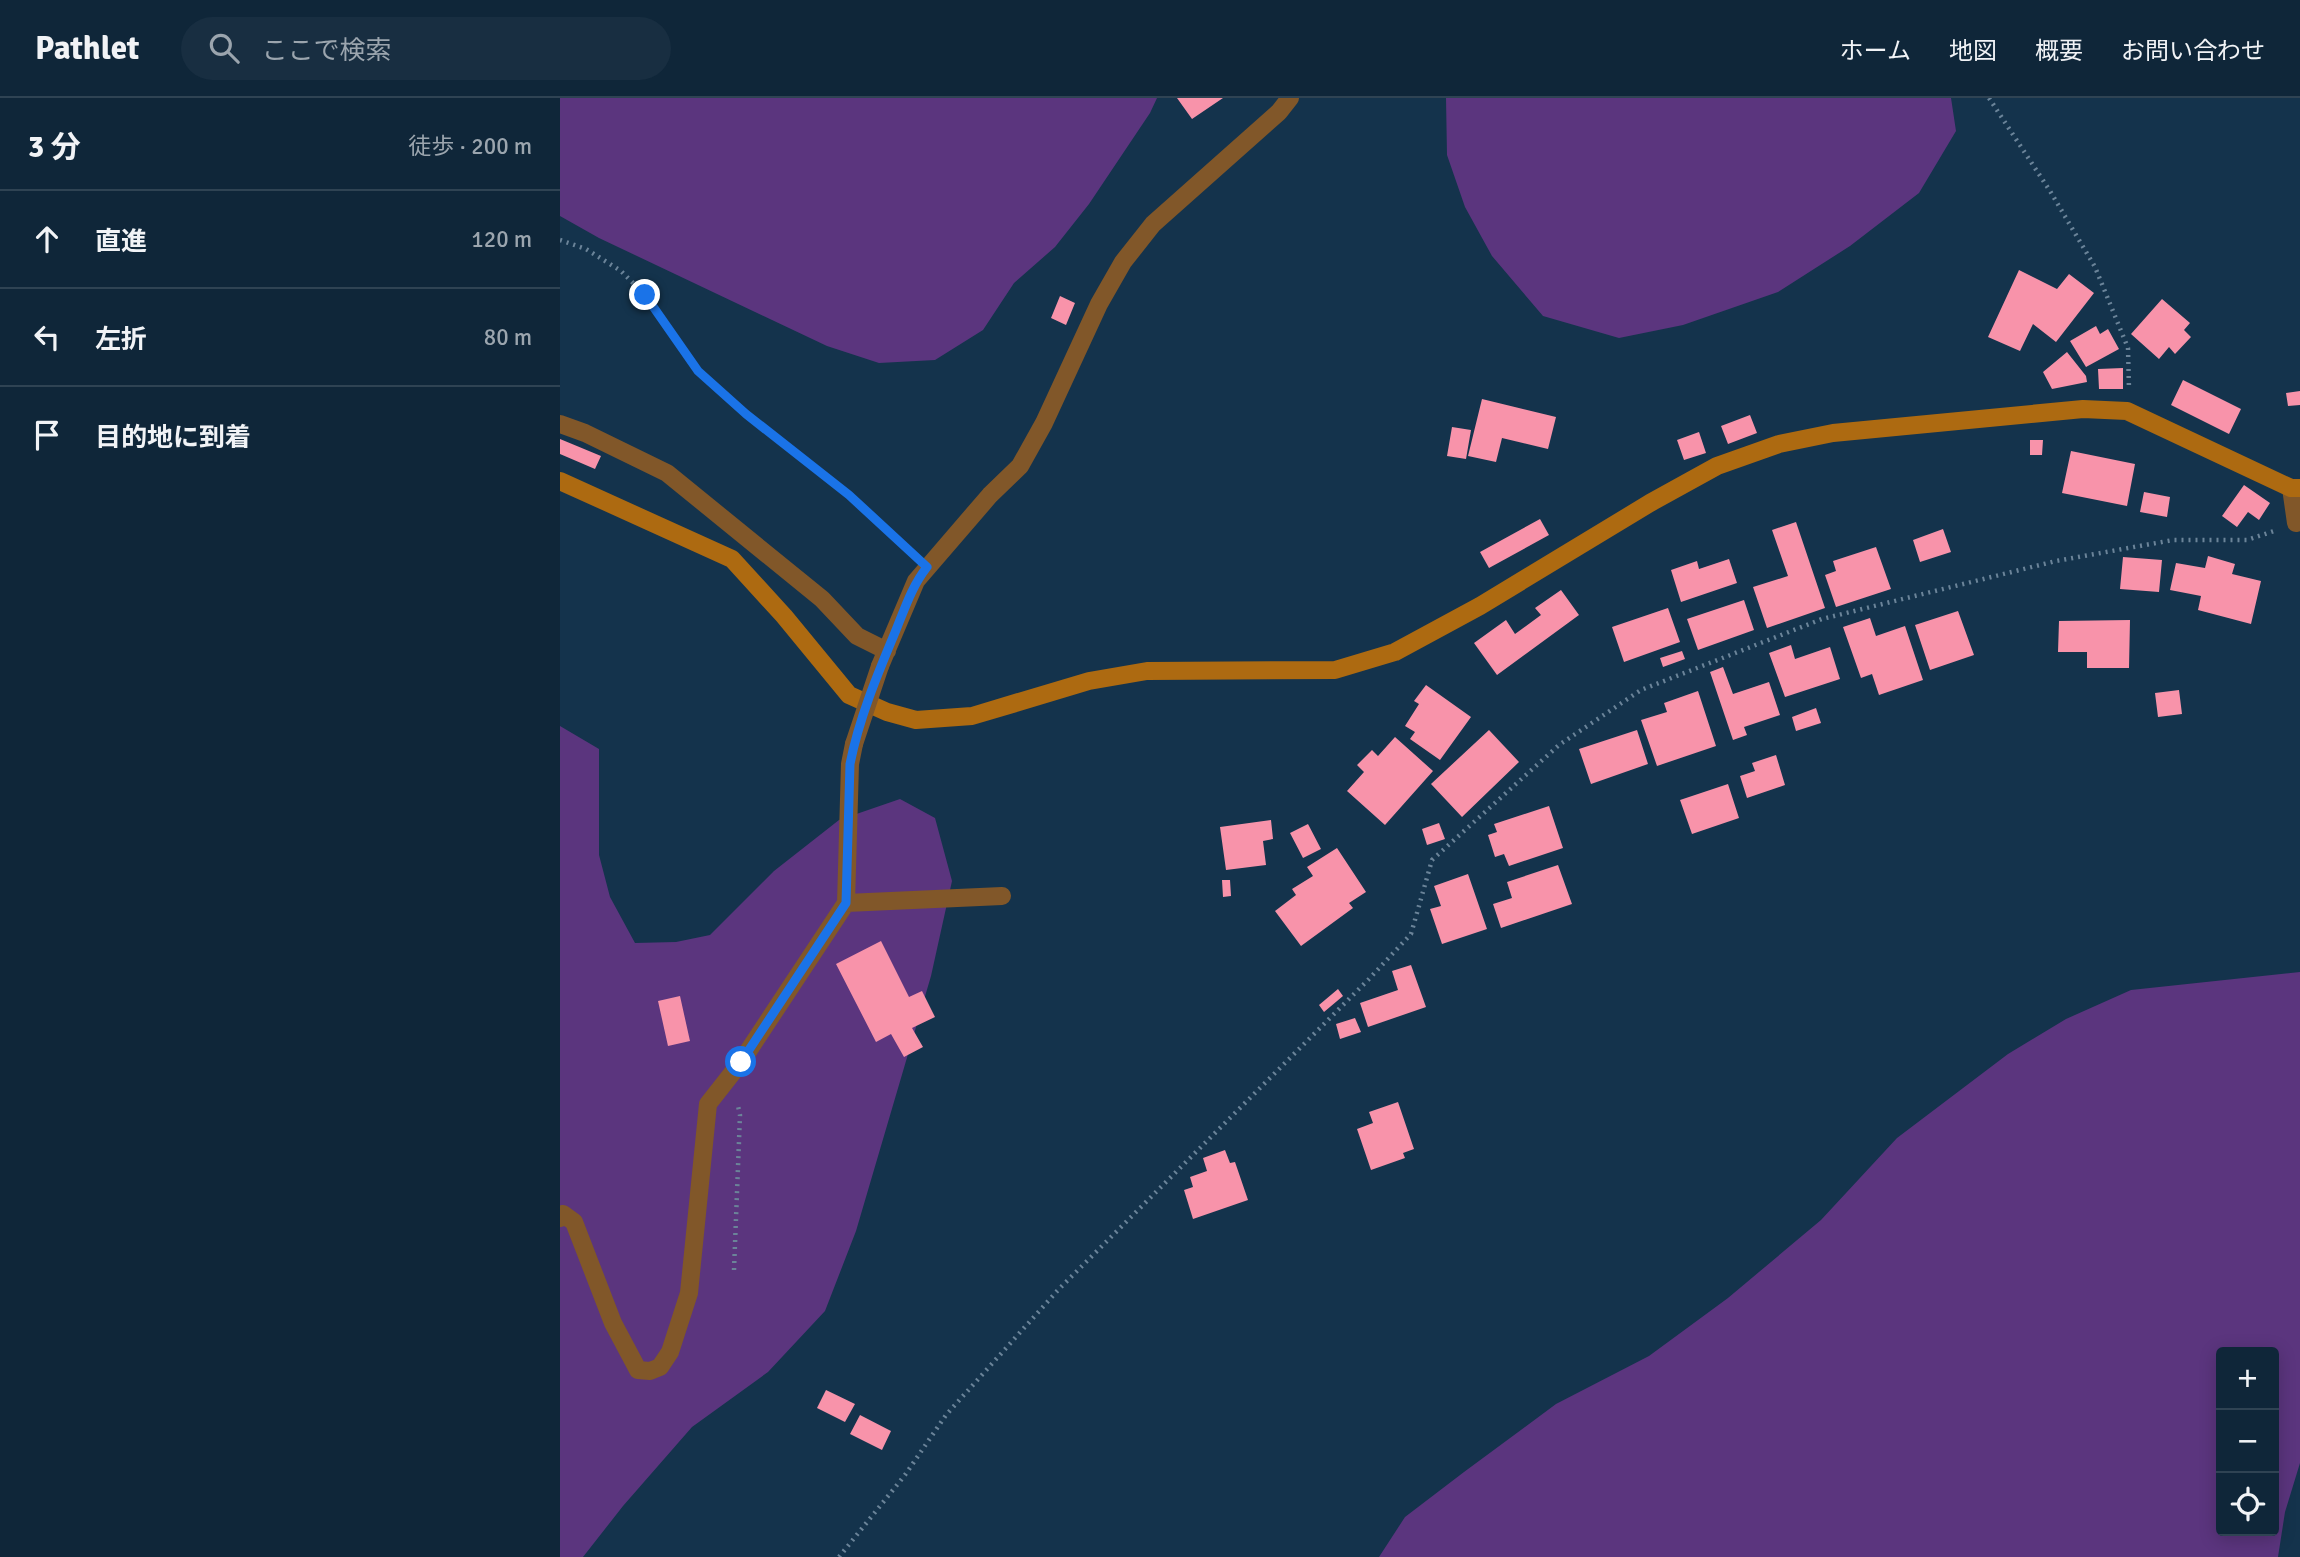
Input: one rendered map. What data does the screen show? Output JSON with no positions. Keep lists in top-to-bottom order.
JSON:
{
  "page": {
    "header": "Pathlet",
    "search": "ここで検索",
    "nav": [
      "ホーム",
      "地図",
      "概要",
      "お問い合わせ"
    ],
    "heading": ["3 分", "徒歩 · 200 m"],
    "list": [
      ["直進", "120 m"],
      ["左折", "80 m"],
      "目的地に到着"
    ],
    "map_buttons": ["+", "−"]
  }
}
